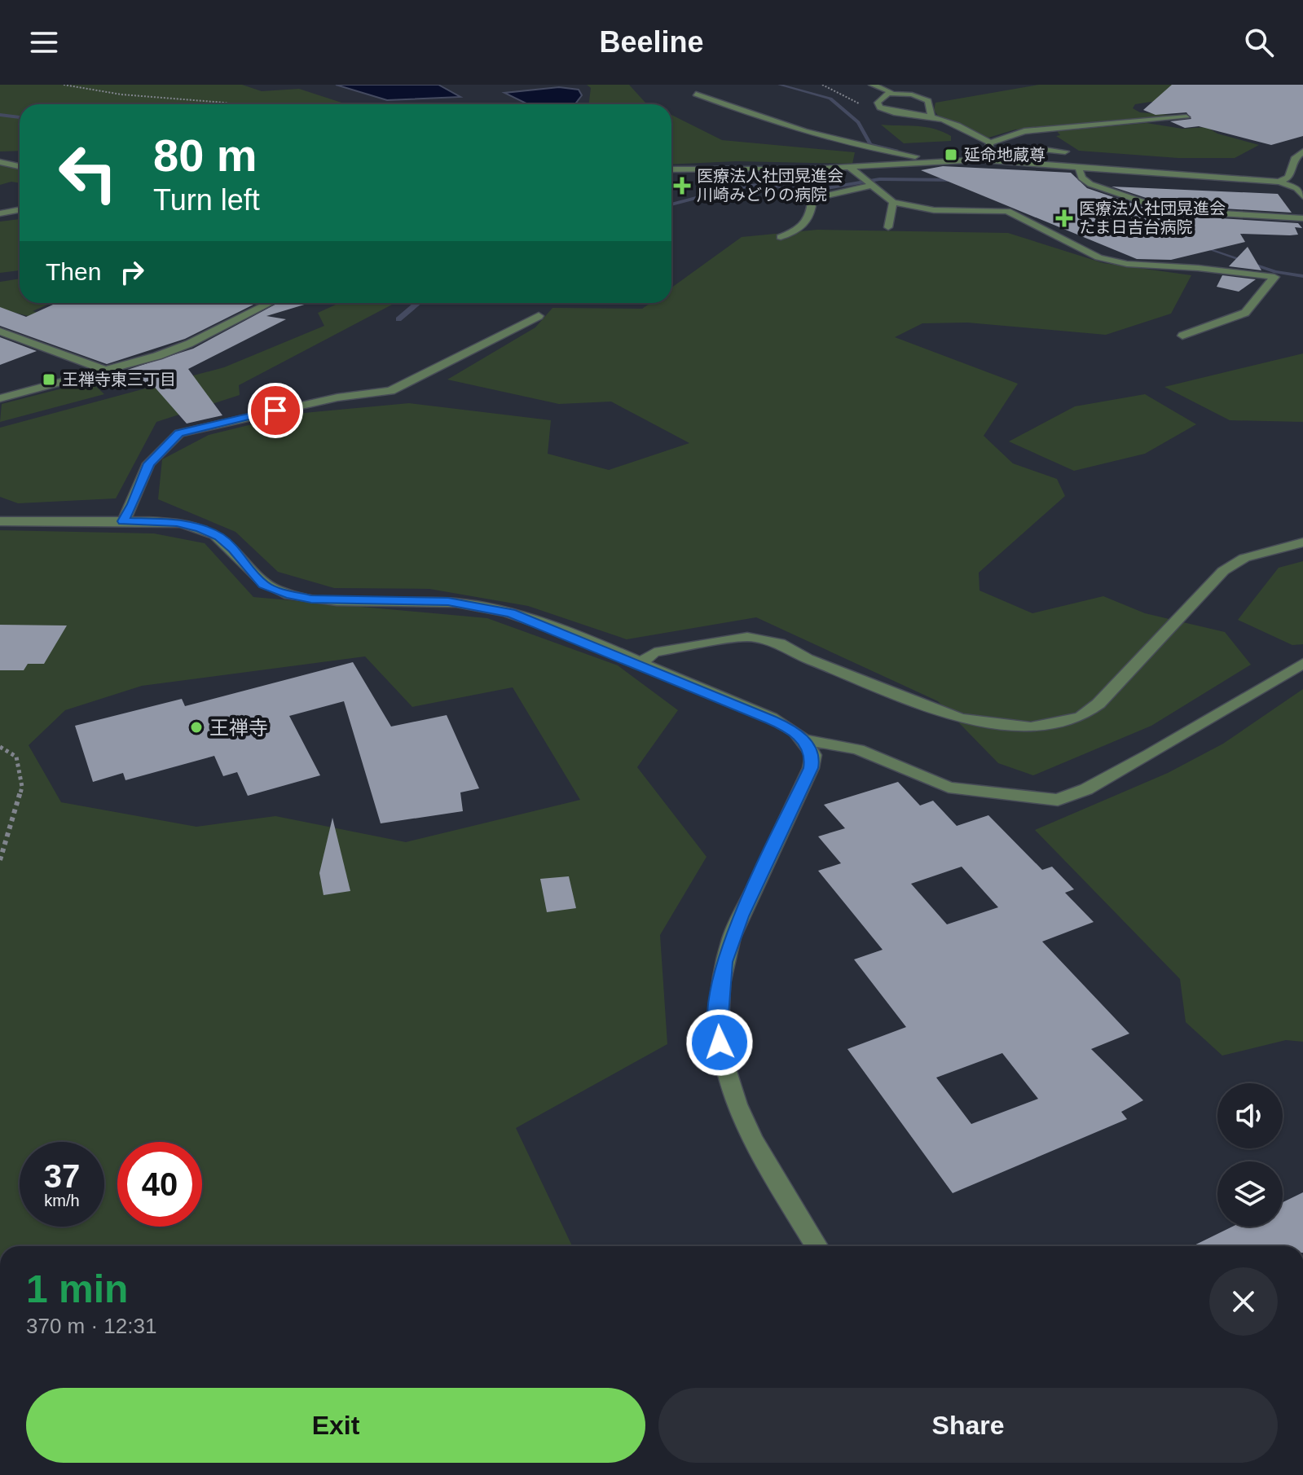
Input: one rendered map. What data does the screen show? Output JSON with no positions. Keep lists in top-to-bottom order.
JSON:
{
  "places": {
    "transit": ["延命地蔵尊", "王禅寺東三丁目"],
    "health": ["医療法人社団晃進会 川崎みどりの病院", "医療法人社団晃進会 たま日吉台病院"],
    "other": ["王禅寺"]
  },
  "page": {
    "header": "Beeline",
    "turn": ["80 m", "Turn left"],
    "then": "Then",
    "speed": "37 km/h",
    "limit": "40",
    "heading": ["1 min", "370 m · 12:31"],
    "buttons": ["Exit", "Share"]
  }
}
